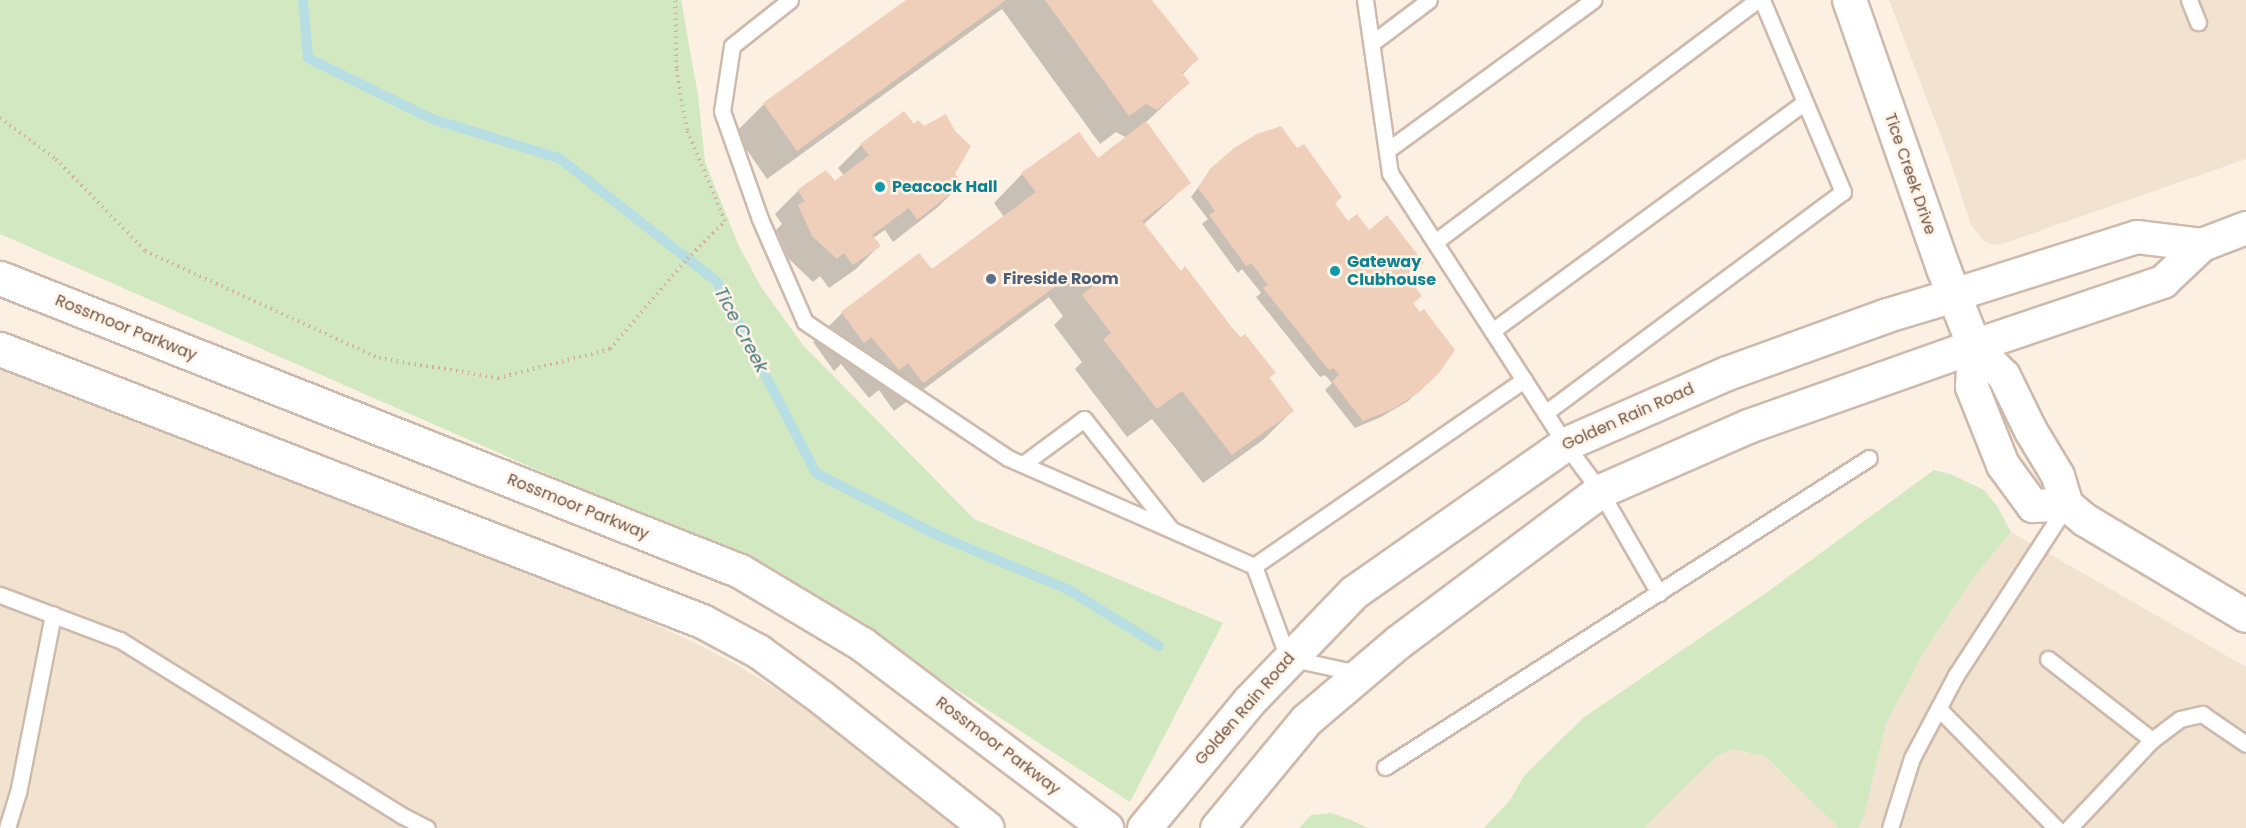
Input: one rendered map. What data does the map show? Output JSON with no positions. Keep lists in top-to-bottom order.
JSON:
{
  "streets": {
    "street": ["Tice Creek Drive", "Rossmoor Parkway", "Golden Rain Road"]
  },
  "crossings": [
    ["Tice Creek Drive", "Golden Rain Road"]
  ],
  "water": ["Tice Creek"],
  "places": ["Peacock Hall", "Gateway Clubhouse", "Fireside Room"]
}
